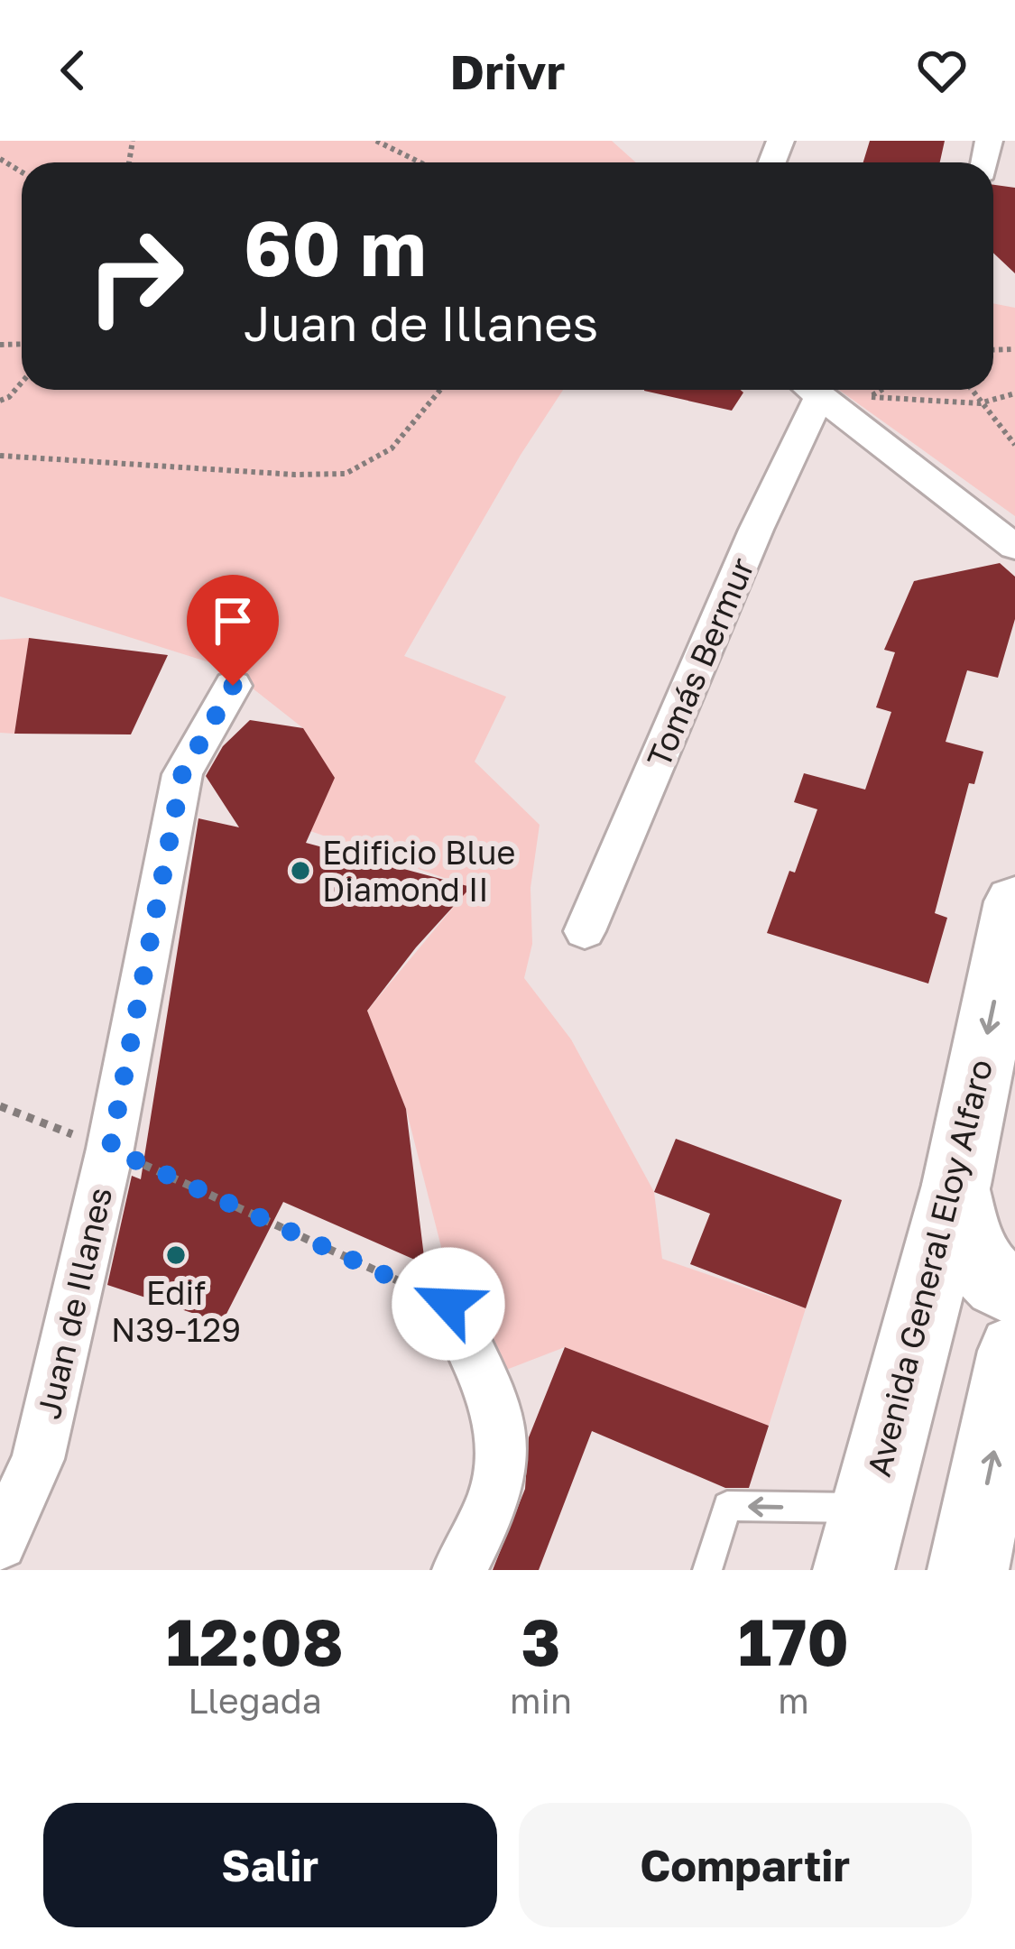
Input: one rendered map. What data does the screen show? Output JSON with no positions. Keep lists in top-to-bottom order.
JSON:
{
  "streets": {
    "main road": ["Avenida General Eloy Alfaro"],
    "street": ["Tomás Bermur", "Juan de Illanes"]
  },
  "one_way": ["Avenida General Eloy Alfaro"],
  "places": ["Edificio Blue Diamond II", "Edif N39-129"],
  "page": {
    "header": "Drivr",
    "turn": ["60 m", "Juan de Illanes"],
    "eta": [
      "12:08",
      "Llegada",
      "3",
      "min",
      "170",
      "m"
    ],
    "buttons": ["Salir", "Compartir"]
  }
}
